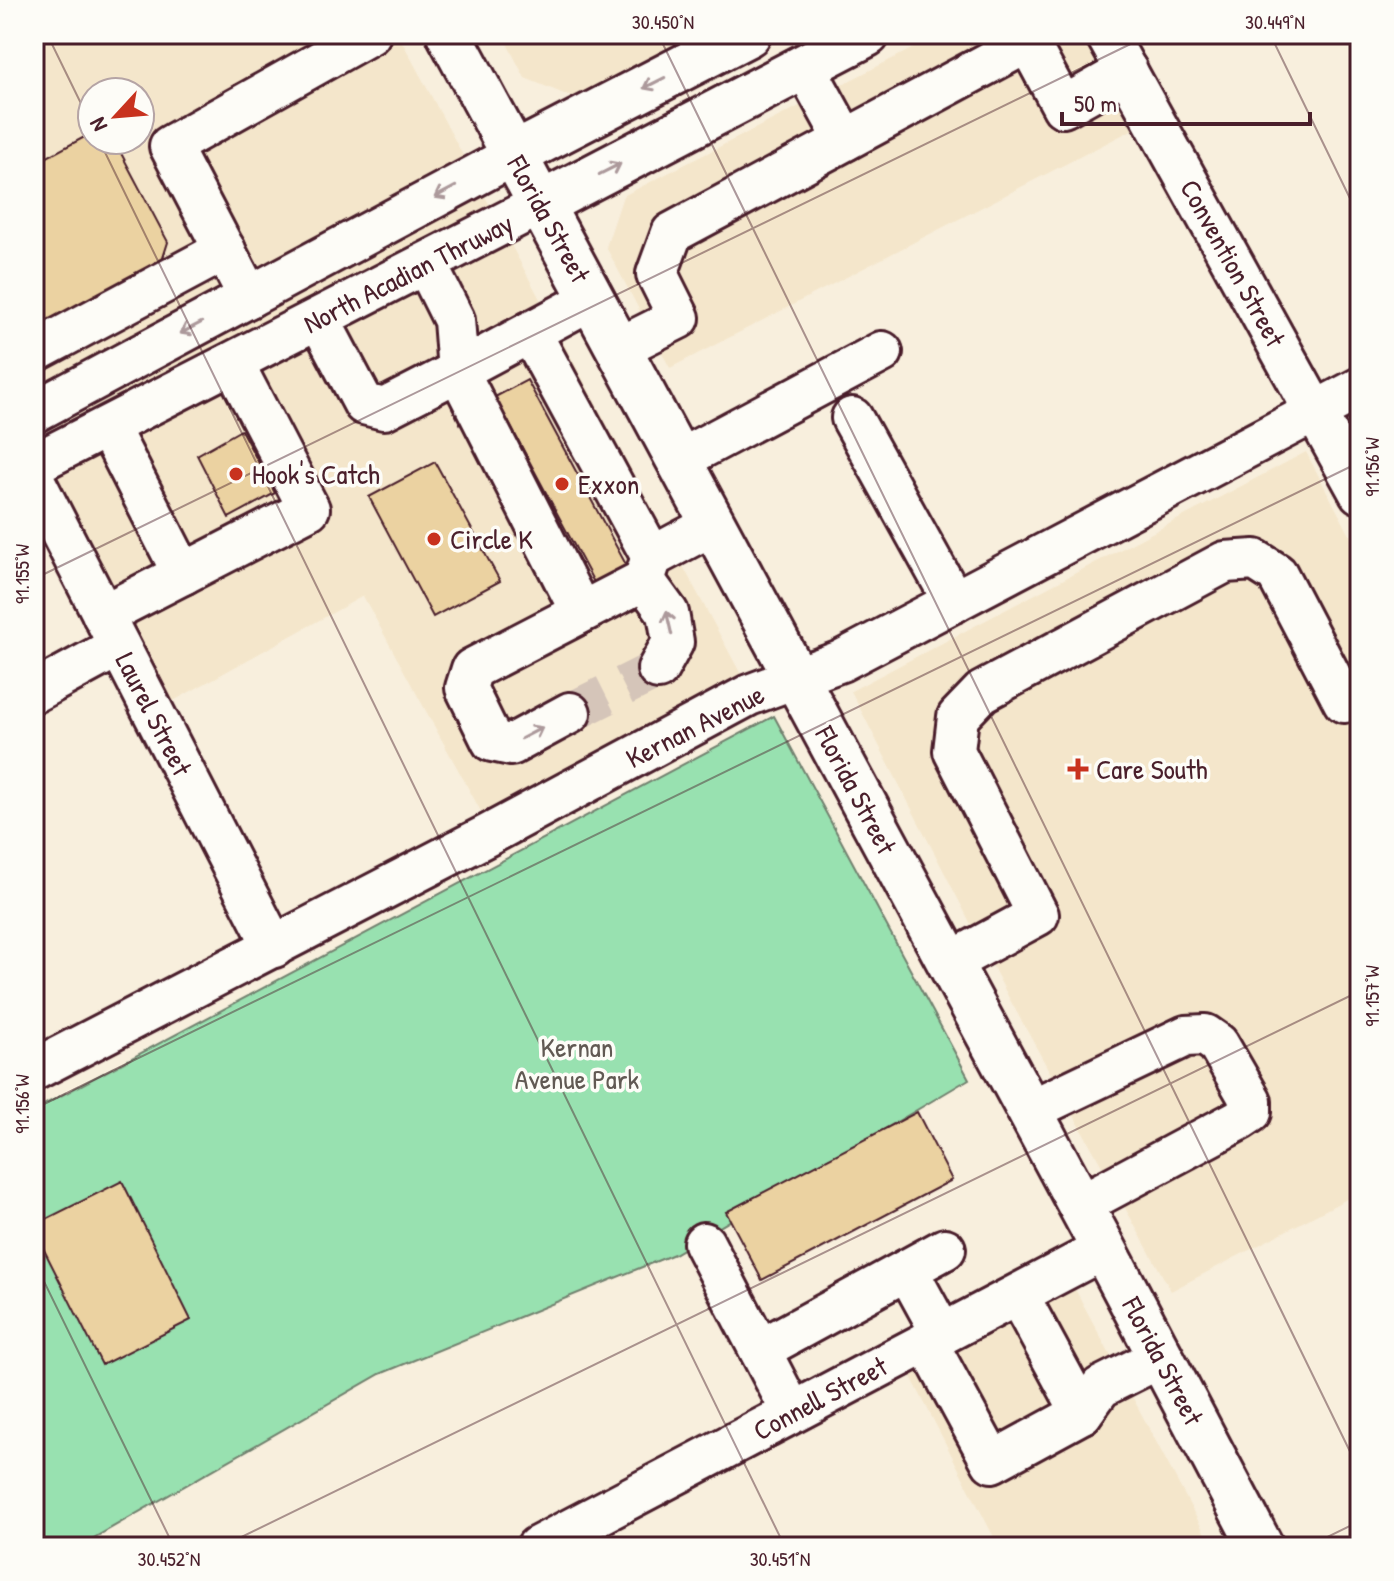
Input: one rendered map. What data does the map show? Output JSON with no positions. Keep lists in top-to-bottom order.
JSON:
{
  "streets": {
    "main road": ["Florida Street", "North Acadian Thruway"],
    "street": [
      "Convention Street",
      "Laurel Street",
      "Kernan Avenue",
      "Connell Street"
    ]
  },
  "crossings": [
    ["Florida Street", "North Acadian Thruway"],
    ["Florida Street", "Kernan Avenue"],
    ["Florida Street", "Connell Street"],
    ["Convention Street", "Kernan Avenue"],
    ["Laurel Street", "Kernan Avenue"]
  ],
  "parks": ["Kernan Avenue Park"],
  "places": {
    "other": ["Hook's Catch", "Exxon", "Circle K"],
    "health": ["Care South"]
  },
  "scale_bar": "50 m",
  "north": "bottom left",
  "coordinates": [
    "30.450°N",
    "30.449°N",
    "91.156°W",
    "91.155°W",
    "91.157°W",
    "30.452°N",
    "30.451°N"
  ]
}
